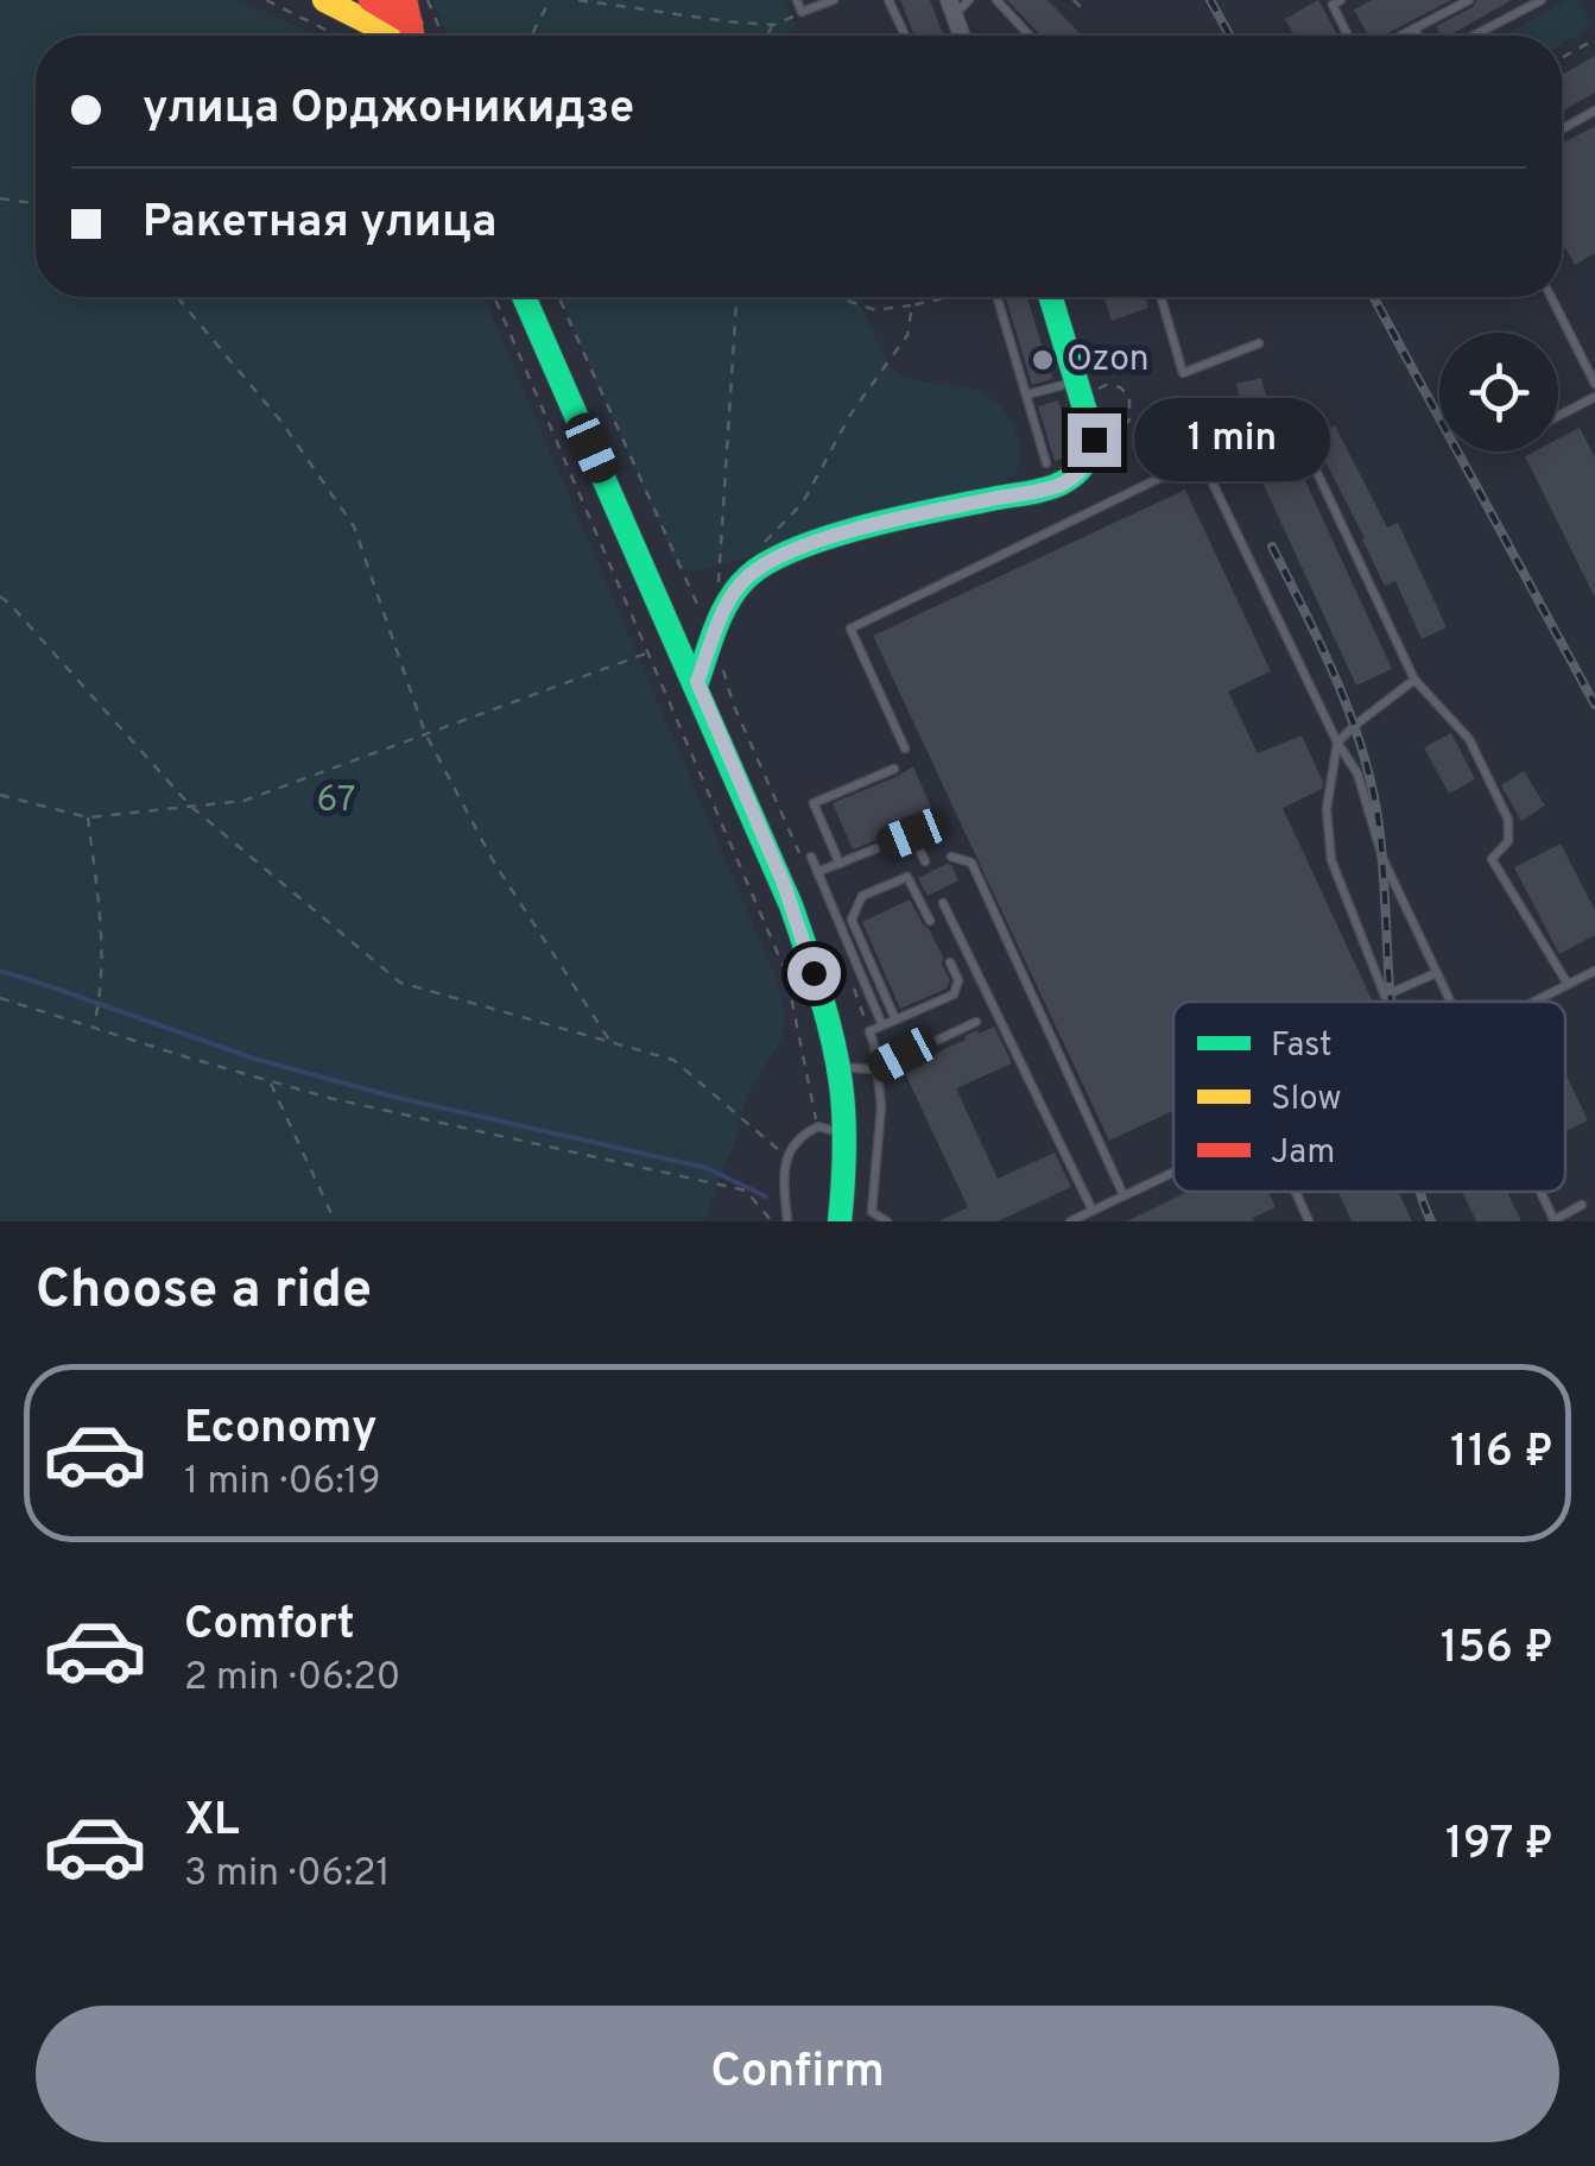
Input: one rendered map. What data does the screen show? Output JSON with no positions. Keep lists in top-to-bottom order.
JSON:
{
  "parks": ["67"],
  "places": ["Ozon"],
  "legend": ["Fast", "Slow", "Jam"],
  "page": {
    "banner": ["улица Орджоникидзе", "Ракетная улица"],
    "bubble": "1 min",
    "heading": "Choose a ride",
    "list": [
      {
        "name": "Economy",
        "note": "1 min · 06:19",
        "value": "116 ₽"
      },
      {
        "name": "Comfort",
        "note": "2 min · 06:20",
        "value": "156 ₽"
      },
      {
        "name": "XL",
        "note": "3 min · 06:21",
        "value": "197 ₽"
      }
    ],
    "buttons": "Confirm"
  }
}
